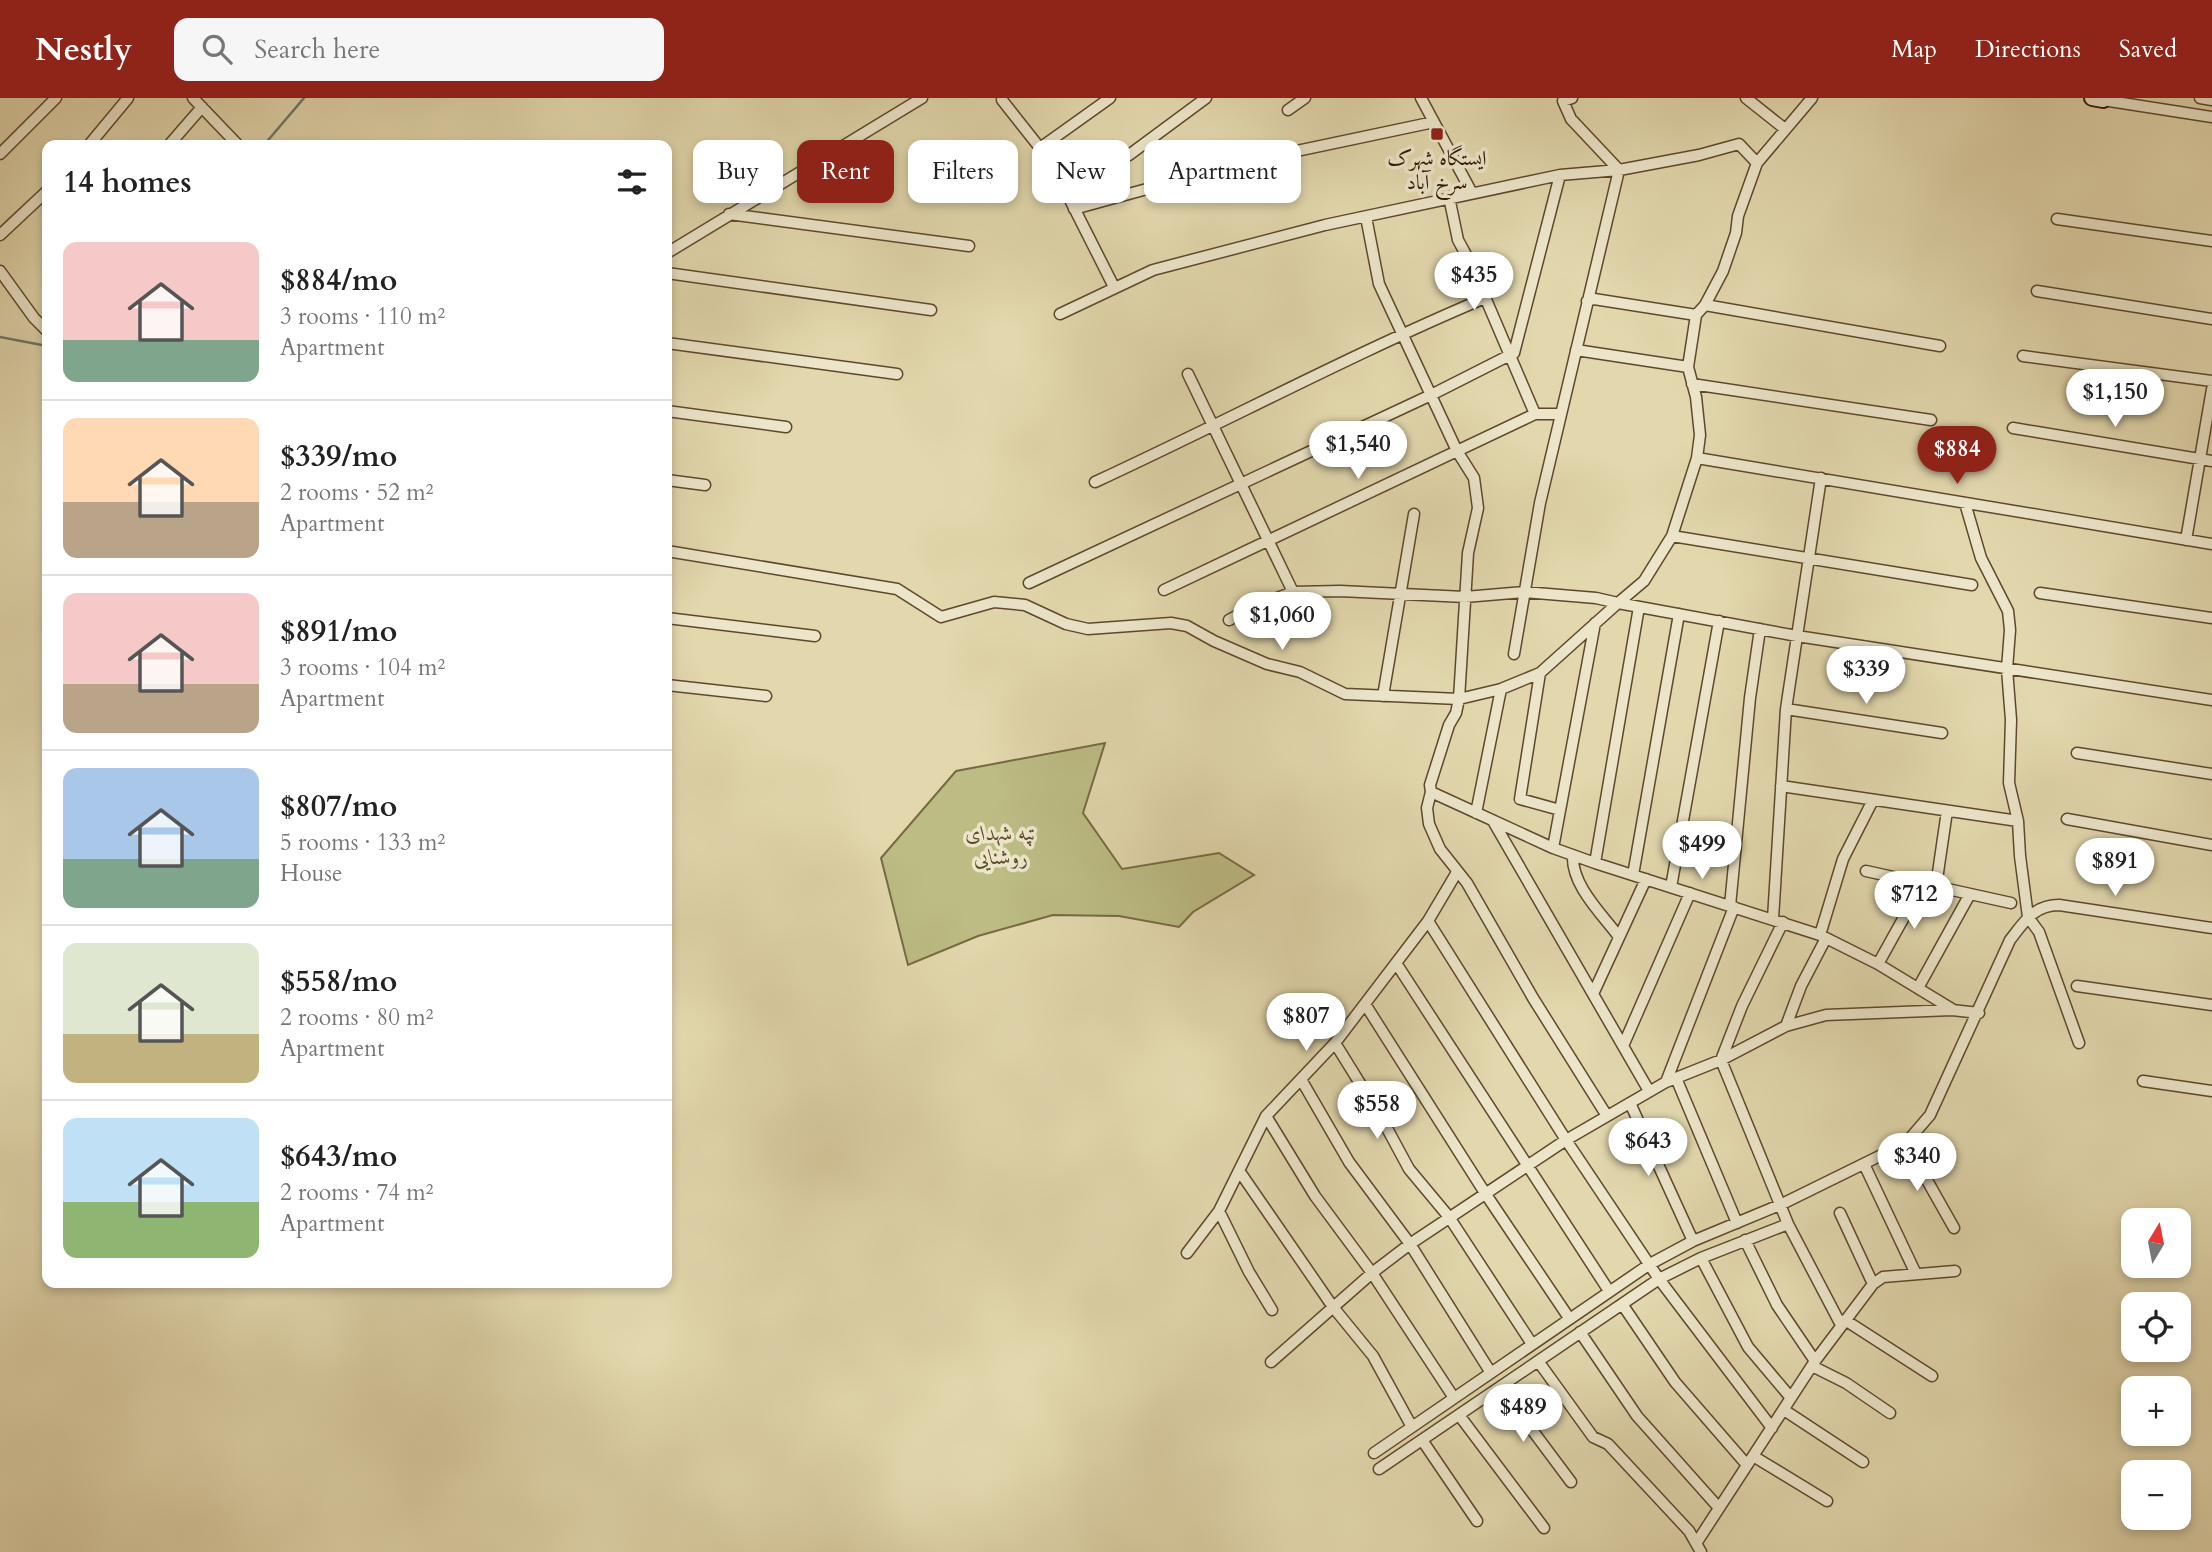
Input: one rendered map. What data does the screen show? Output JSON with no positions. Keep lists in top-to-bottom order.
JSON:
{
  "parks": ["تپه شهدای روشنایی"],
  "places": {
    "transit": ["ایستگاه شهرک سرخ آباد"]
  },
  "north": "top",
  "page": {
    "header": "Nestly",
    "search": "Search here",
    "nav": ["Map", "Directions", "Saved"],
    "chip": [
      "Buy",
      "Rent",
      "Filters",
      "New",
      "Apartment"
    ],
    "heading": "14 homes",
    "list": [
      {
        "name": "$884/mo",
        "note": "3 rooms · 110 m² · Apartment"
      },
      {
        "name": "$339/mo",
        "note": "2 rooms · 52 m² · Apartment"
      },
      {
        "name": "$891/mo",
        "note": "3 rooms · 104 m² · Apartment"
      },
      {
        "name": "$807/mo",
        "note": "5 rooms · 133 m² · House"
      },
      {
        "name": "$558/mo",
        "note": "2 rooms · 80 m² · Apartment"
      },
      {
        "name": "$643/mo",
        "note": "2 rooms · 74 m² · Apartment"
      }
    ],
    "price": [
      "$435",
      "$1,150",
      "$1,540",
      "$884",
      "$1,060",
      "$339",
      "$499",
      "$891",
      "$712",
      "$807",
      "$558",
      "$643",
      "$340",
      "$489"
    ],
    "map_buttons": ["+", "−"]
  }
}
